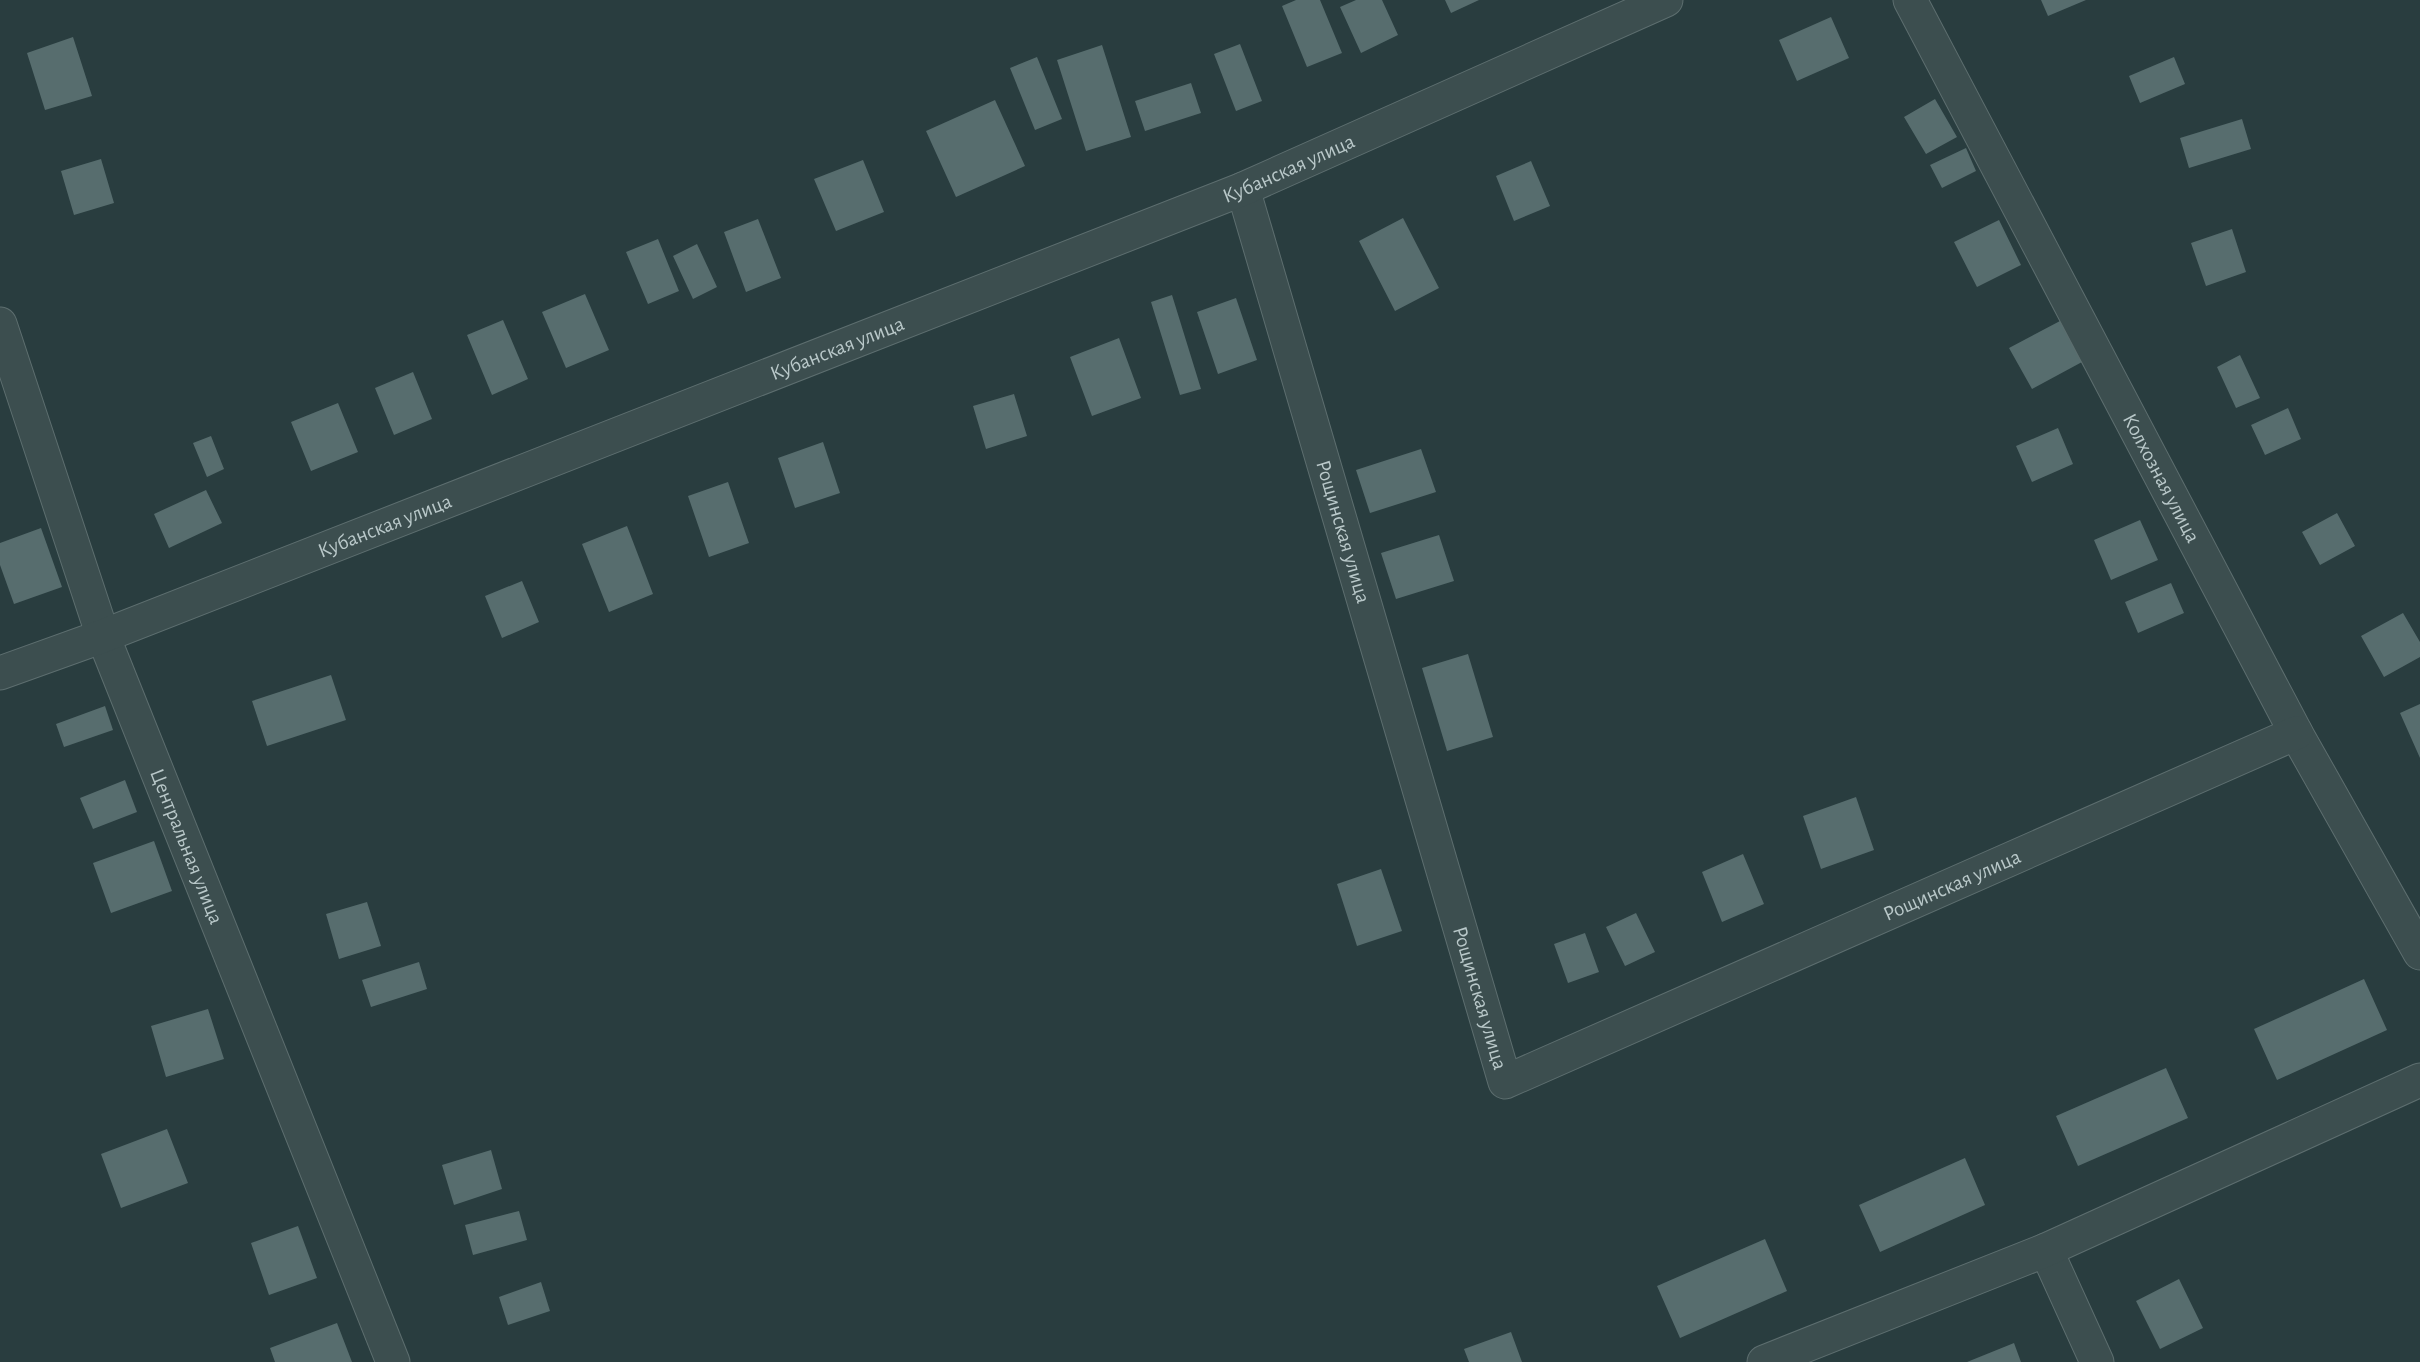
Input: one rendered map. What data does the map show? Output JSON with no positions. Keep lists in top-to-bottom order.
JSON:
{
  "streets": {
    "street": [
      "Кубанская улица",
      "Колхозная улица",
      "Рощинская улица",
      "Центральная улица"
    ]
  },
  "crossings": [
    ["Кубанская улица", "Рощинская улица"],
    ["Кубанская улица", "Центральная улица"],
    ["Колхозная улица", "Рощинская улица"]
  ]
}
